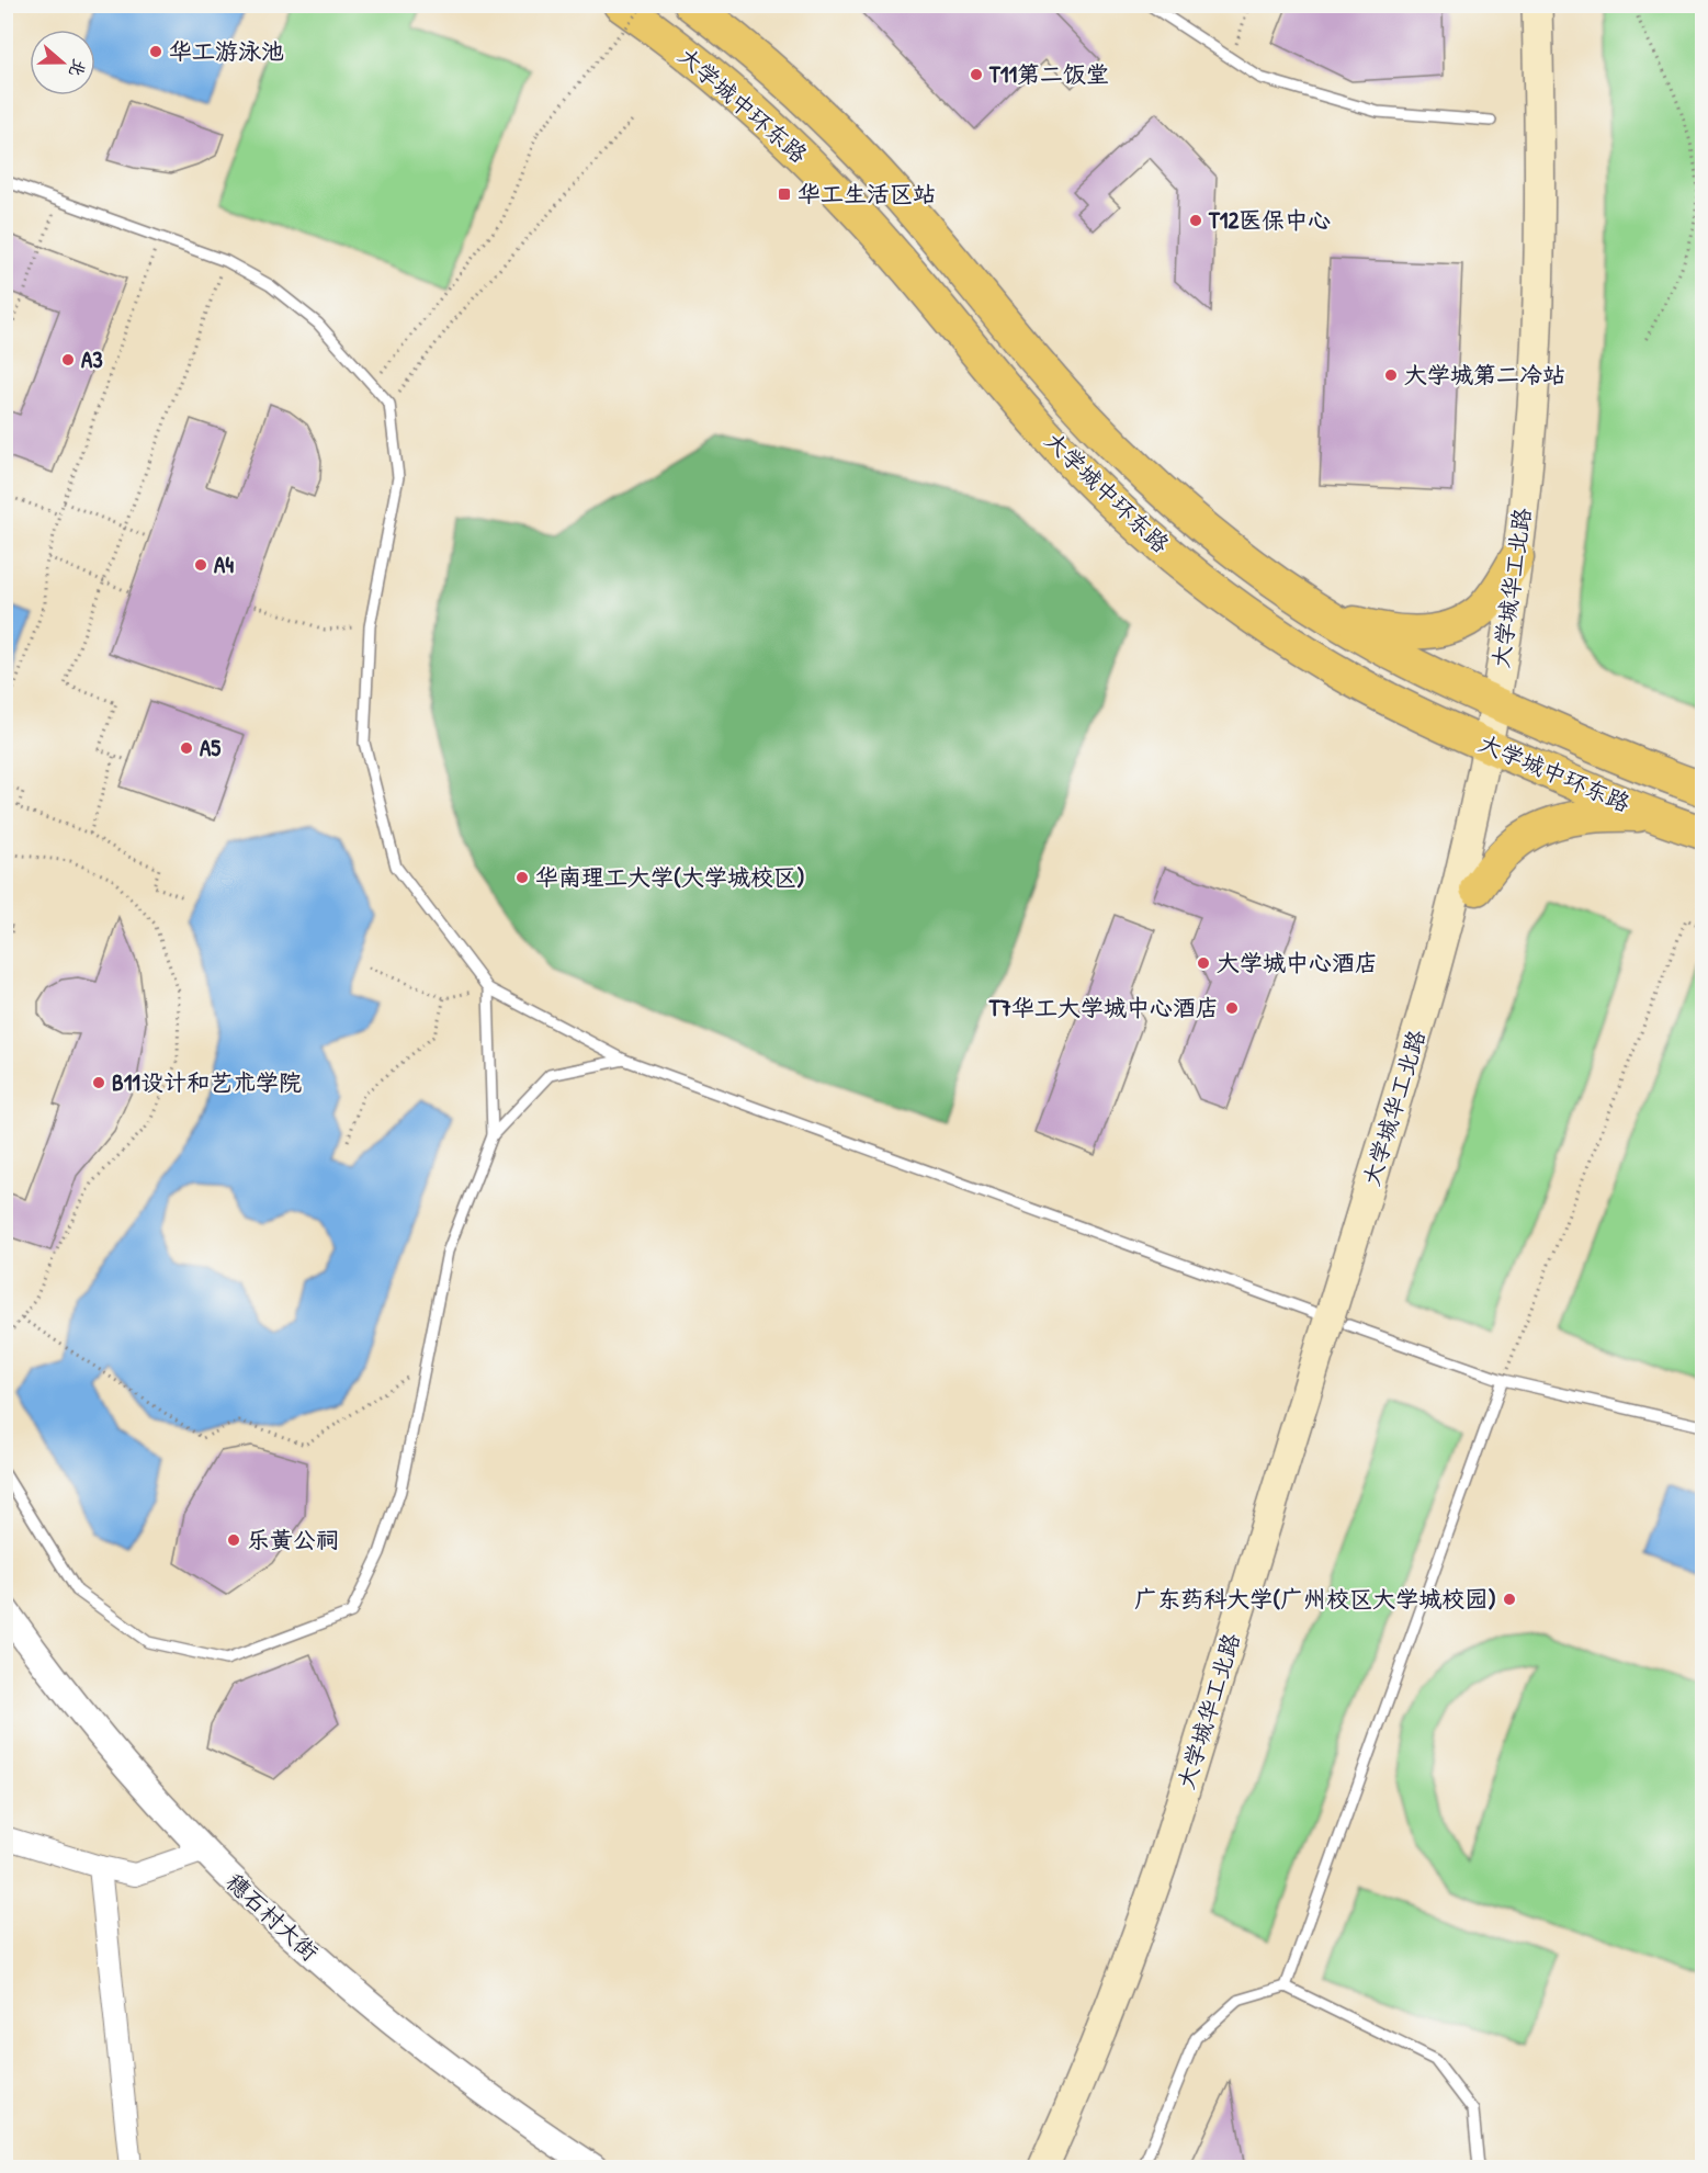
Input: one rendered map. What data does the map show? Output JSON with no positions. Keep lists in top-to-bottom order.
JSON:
{
  "streets": {
    "main road": ["大学城中环东路", "大学城华工北路"],
    "street": ["穗石村大街"]
  },
  "crossings": [
    ["大学城中环东路", "大学城华工北路"]
  ],
  "places": {
    "other": [
      "华工游泳池",
      "T11第二饭堂",
      "T12医保中心",
      "A3",
      "大学城第二冷站",
      "A4",
      "A5",
      "华南理工大学(大学城校区)",
      "大学城中心酒店",
      "T7华工大学城中心酒店",
      "B11设计和艺术学院",
      "乐黄公祠",
      "广东药科大学(广州校区大学城校园)"
    ],
    "transit": ["华工生活区站"]
  },
  "north": "right"
}
